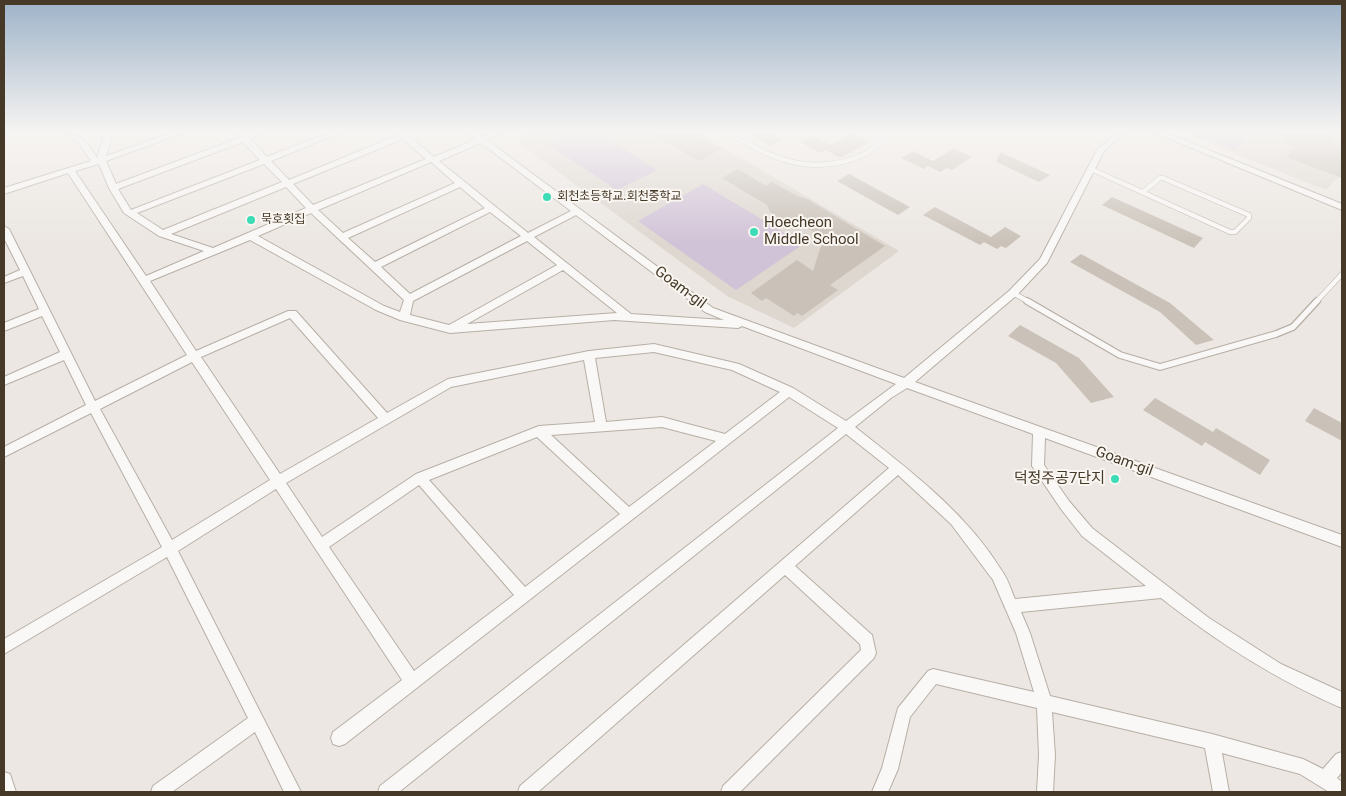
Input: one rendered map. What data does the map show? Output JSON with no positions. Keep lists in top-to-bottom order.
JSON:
{
  "streets": {
    "street": ["Goam-gil"]
  },
  "places": [
    "회천초등학교.회천중학교",
    "묵호횟집",
    "Hoecheon Middle School",
    "덕정주공7단지"
  ]
}
